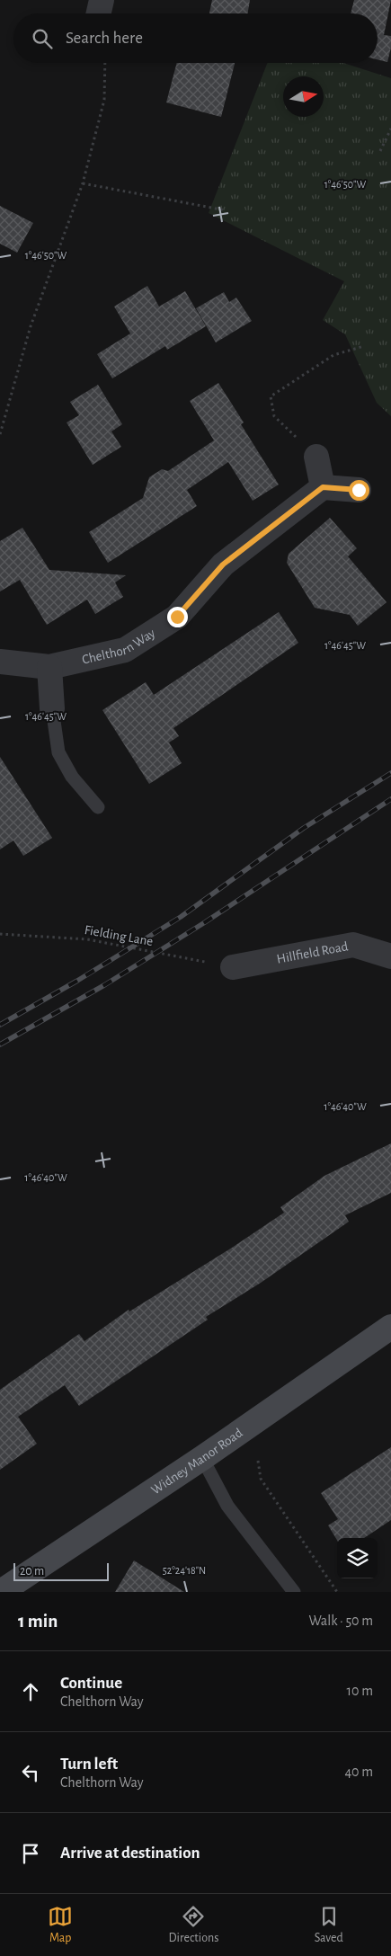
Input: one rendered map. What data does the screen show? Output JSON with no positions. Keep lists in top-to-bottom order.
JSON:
{
  "streets": {
    "street": ["Chelthorn Way", "Hillfield Road", "Widney Manor Road"],
    "path": ["Fielding Lane"]
  },
  "crossings": [
    ["Fielding Lane", "Hillfield Road"]
  ],
  "scale_bar": "20 m",
  "north": "right",
  "page": {
    "search": "Search here",
    "scale": "20 m",
    "heading": ["1 min", "Walk · 50 m"],
    "list": [
      ["Continue", "Chelthorn Way", "10 m"],
      ["Turn left", "Chelthorn Way", "40 m"],
      "Arrive at destination"
    ],
    "nav": ["Map", "Directions", "Saved"]
  },
  "coordinates": [
    "1°46'50\"W",
    "1°46'45\"W",
    "1°46'40\"W",
    "52°24'18\"N"
  ]
}
